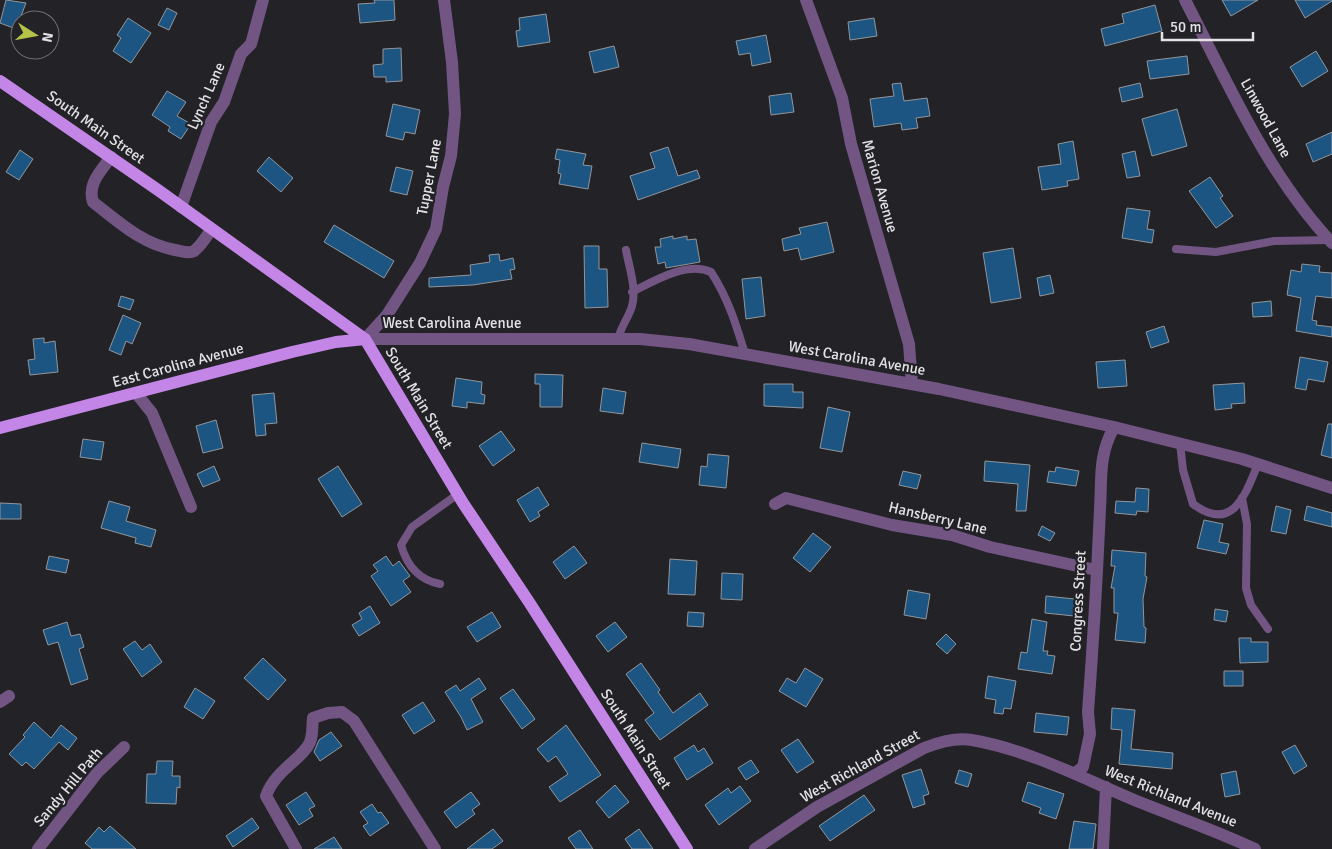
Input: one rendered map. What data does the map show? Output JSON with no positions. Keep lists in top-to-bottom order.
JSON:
{
  "streets": {
    "main road": ["South Main Street", "East Carolina Avenue"],
    "street": [
      "Lynch Lane",
      "Linwood Lane",
      "Tupper Lane",
      "Marion Avenue",
      "West Carolina Avenue",
      "Hansberry Lane",
      "Congress Street",
      "West Richland Street",
      "Sandy Hill Path",
      "West Richland Avenue"
    ]
  },
  "crossings": [
    ["Lynch Lane", "South Main Street"],
    ["South Main Street", "Tupper Lane"],
    ["South Main Street", "West Carolina Avenue"],
    ["South Main Street", "East Carolina Avenue"],
    ["Tupper Lane", "West Carolina Avenue"],
    ["Tupper Lane", "East Carolina Avenue"],
    ["Marion Avenue", "West Carolina Avenue"],
    ["West Carolina Avenue", "East Carolina Avenue"],
    ["West Carolina Avenue", "Congress Street"],
    ["Hansberry Lane", "Congress Street"],
    ["Congress Street", "West Richland Street"],
    ["Congress Street", "West Richland Avenue"],
    ["West Richland Street", "West Richland Avenue"]
  ],
  "scale_bar": "50 m",
  "north": "right"
}
